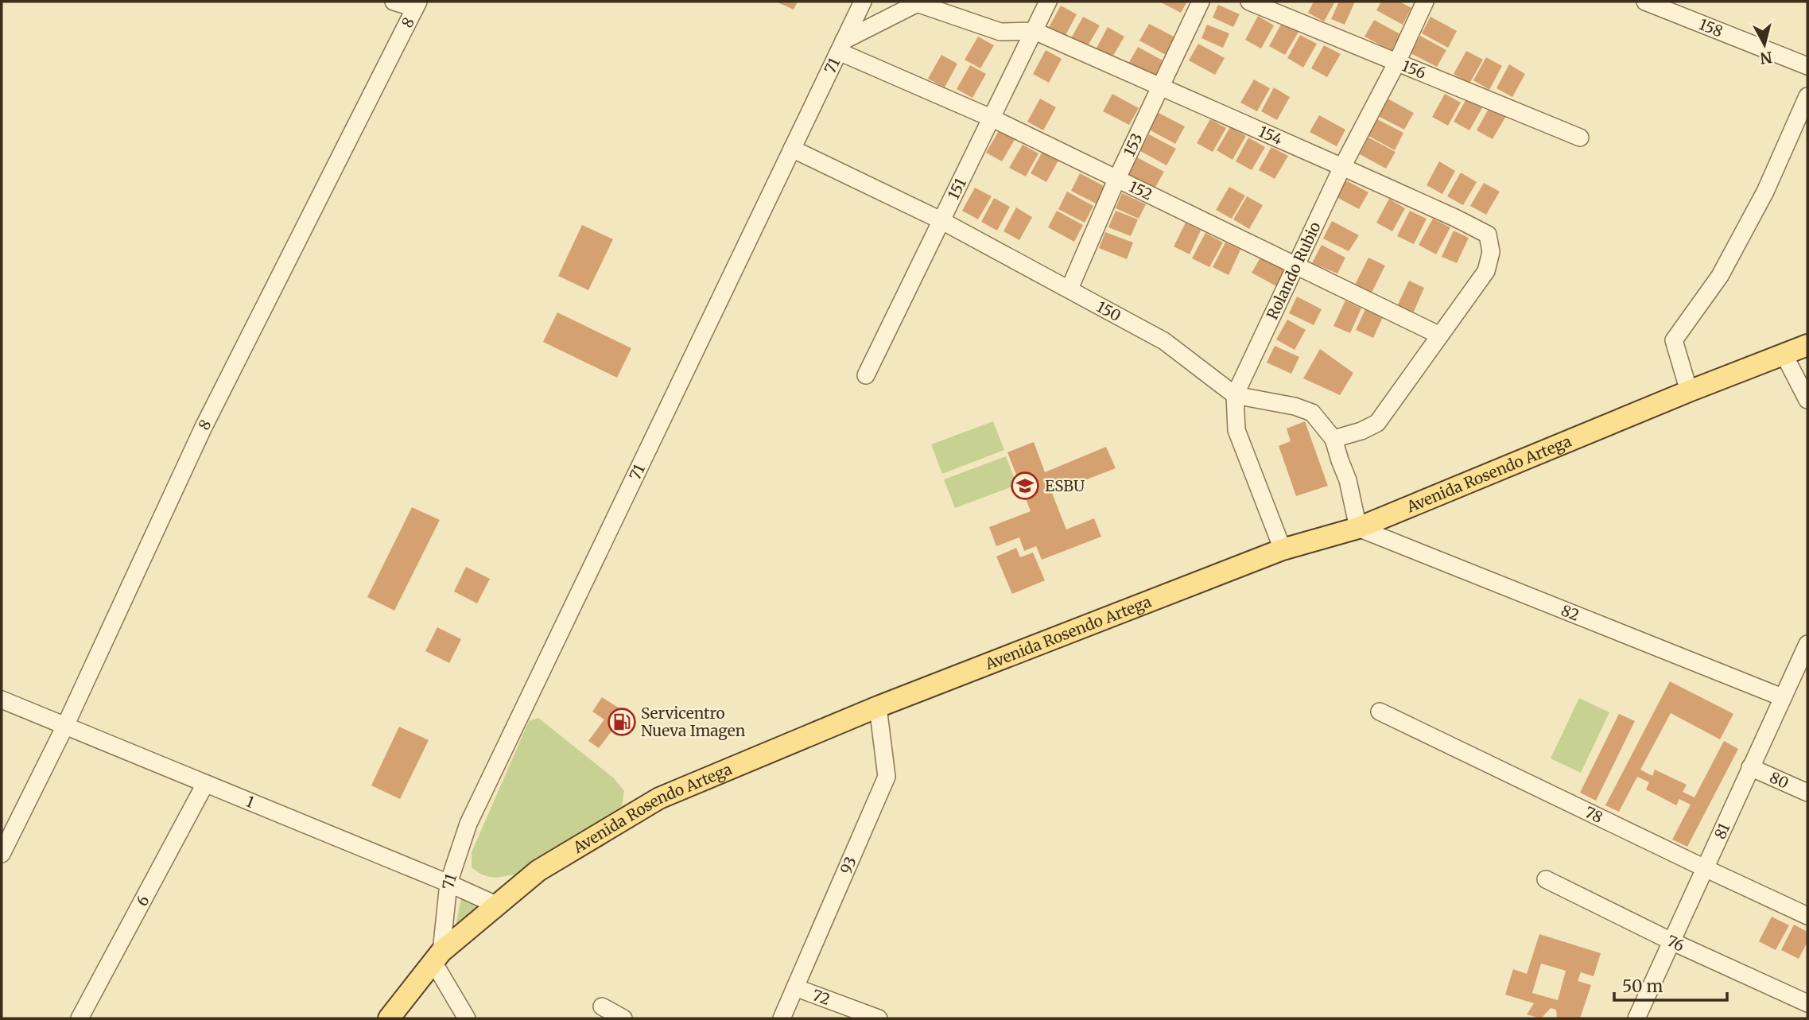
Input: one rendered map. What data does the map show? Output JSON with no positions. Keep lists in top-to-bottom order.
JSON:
{
  "streets": {
    "main road": ["Avenida Rosendo Artega"],
    "street": [
      "8",
      "158",
      "71",
      "156",
      "154",
      "153",
      "151",
      "152",
      "Rolando Rubio",
      "150",
      "82",
      "80",
      "1",
      "78",
      "81",
      "93",
      "6",
      "76",
      "72"
    ]
  },
  "crossings": [
    ["8", "1"],
    ["71", "152"],
    ["71", "150"],
    ["71", "Avenida Rosendo Artega"],
    ["71", "1"],
    ["156", "Rolando Rubio"],
    ["154", "153"],
    ["154", "151"],
    ["154", "152"],
    ["154", "Rolando Rubio"],
    ["153", "152"],
    ["153", "150"],
    ["151", "152"],
    ["151", "150"],
    ["152", "Rolando Rubio"],
    ["Rolando Rubio", "150"],
    ["Rolando Rubio", "Avenida Rosendo Artega"],
    ["150", "Avenida Rosendo Artega"],
    ["150", "82"],
    ["Avenida Rosendo Artega", "82"],
    ["Avenida Rosendo Artega", "1"],
    ["Avenida Rosendo Artega", "93"],
    ["82", "81"],
    ["80", "81"],
    ["1", "6"],
    ["78", "81"],
    ["81", "76"],
    ["93", "72"]
  ],
  "places": {
    "school or university": ["ESBU"],
    "fuel station": ["Servicentro Nueva Imagen"]
  },
  "scale_bar": "50 m",
  "north": "bottom"
}
